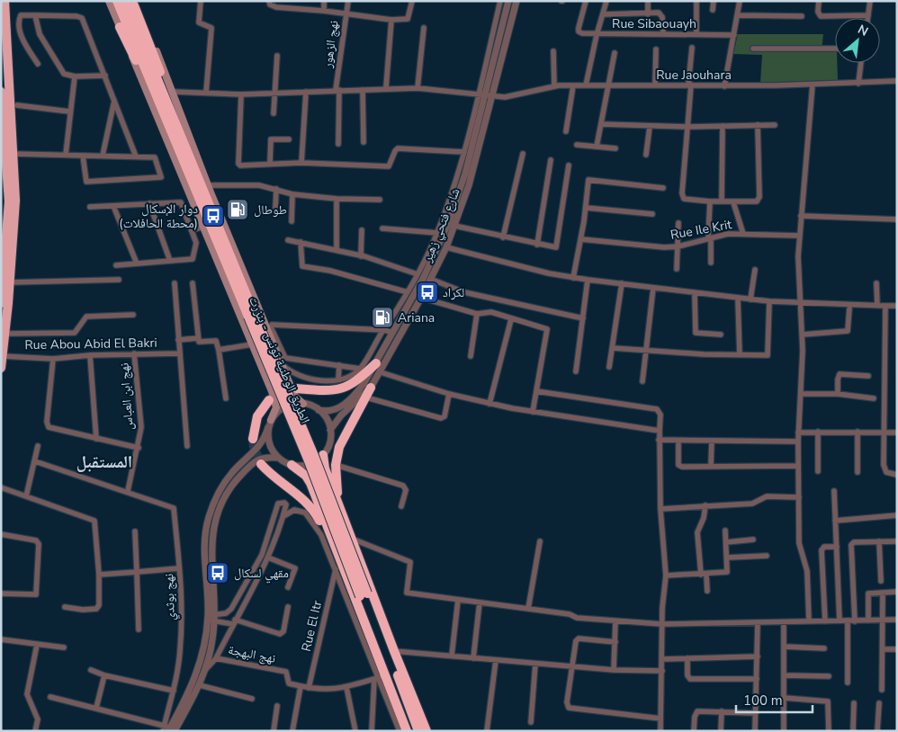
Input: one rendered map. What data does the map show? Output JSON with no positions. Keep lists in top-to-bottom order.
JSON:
{
  "streets": {
    "highway": ["الطريق الوطنية تونس - بنزرت"],
    "street": [
      "Rue Sibaouayh",
      "نهج الزهور",
      "Rue Jaouhara",
      "شارع فتحي زهير",
      "Rue Ile Krit",
      "Rue Abou Abid El Bakri",
      "نهج ابن العباس",
      "نهج بوثدي",
      "Rue El Itr",
      "نهج البهجة"
    ]
  },
  "crossings": [
    ["نهج الزهور", "Rue Jaouhara"],
    ["Rue Jaouhara", "شارع فتحي زهير"],
    ["Rue Abou Abid El Bakri", "نهج ابن العباس"],
    ["نهج ابن العباس", "نهج بوثدي"]
  ],
  "districts": ["المستقبل"],
  "places": {
    "fuel station": ["طوطال", "Ariana"],
    "bus stop": ["دوار الإسكال (محطة الحافلات)", "لكراد", "مقهي لسكال"]
  },
  "scale_bar": "100 m",
  "north": "top right"
}
